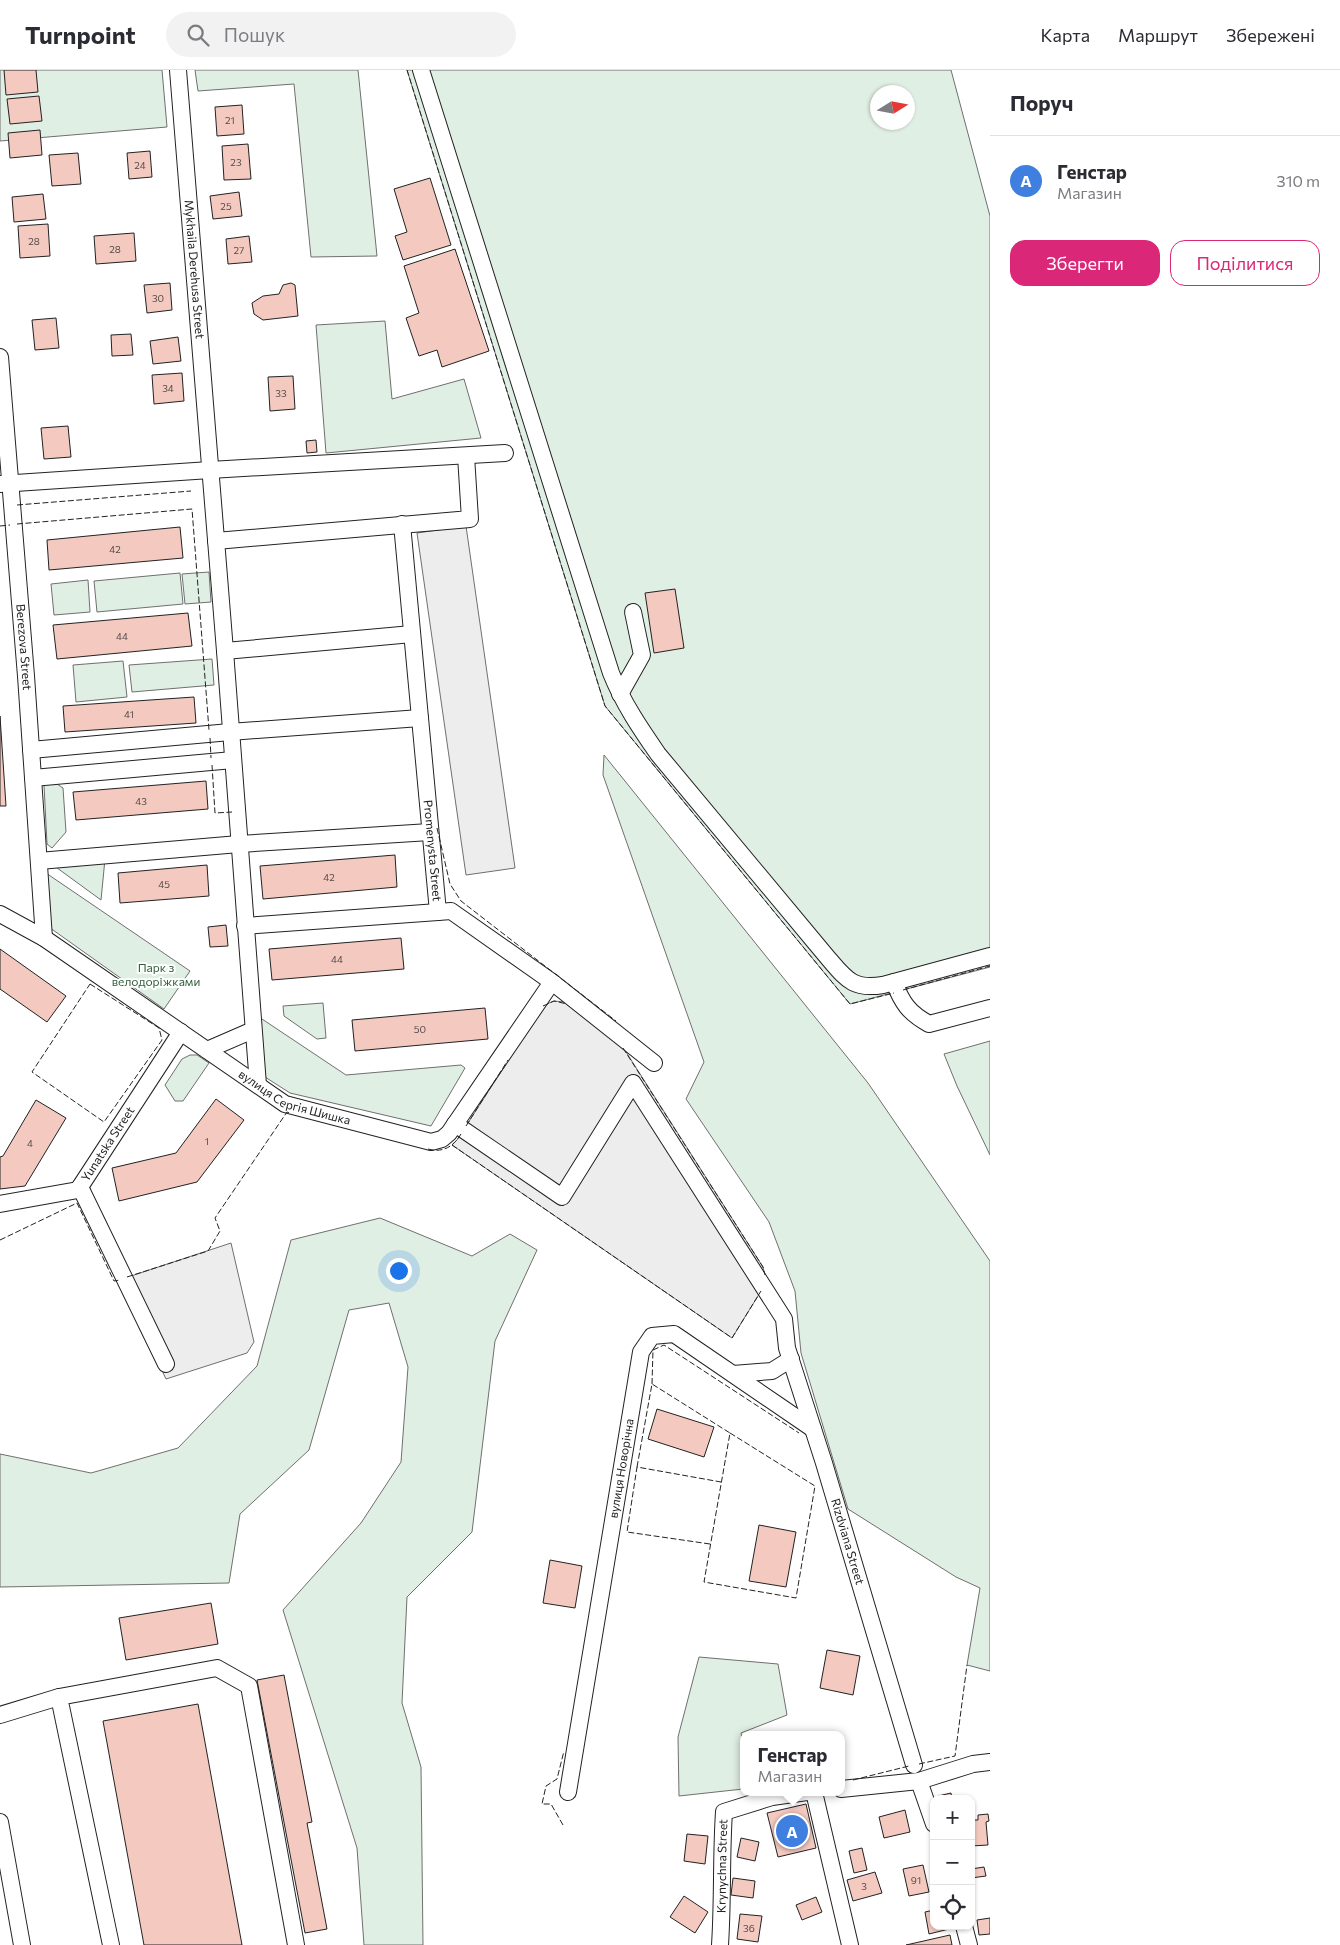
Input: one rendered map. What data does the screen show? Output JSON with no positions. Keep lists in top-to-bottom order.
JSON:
{
  "streets": {
    "street": [
      "Mykhaila Derehusa Street",
      "Berezova Street",
      "Promenysta Street",
      "вулиця Сергія Шишка",
      "Yunatska Street",
      "вулиця Новорічна",
      "Rizdviana Street",
      "Krynychna Street"
    ]
  },
  "crossings": [
    ["Mykhaila Derehusa Street", "вулиця Сергія Шишка"],
    ["Berezova Street", "вулиця Сергія Шишка"],
    ["Promenysta Street", "вулиця Сергія Шишка"],
    ["вулиця Сергія Шишка", "Yunatska Street"],
    ["вулиця Сергія Шишка", "Rizdviana Street"],
    ["вулиця Новорічна", "Rizdviana Street"]
  ],
  "parks": ["Парк з велодоріжками"],
  "house_numbers": [
    "21",
    "23",
    "24",
    "25",
    "28",
    "28",
    "27",
    "30",
    "34",
    "33",
    "42",
    "44",
    "41",
    "43",
    "42",
    "45",
    "44",
    "50",
    "1",
    "4",
    "91",
    "3",
    "36"
  ],
  "north": "right",
  "page": {
    "header": "Turnpoint",
    "search": "Пошук",
    "nav": ["Карта", "Маршрут", "Збережені"],
    "heading": "Поруч",
    "list": [
      {
        "mark": "A",
        "name": "Генстар",
        "note": "Магазин",
        "value": "310 m"
      }
    ],
    "buttons": ["Зберегти", "Поділитися"],
    "popup": ["Генстар", "Магазин"],
    "map_buttons": ["+", "−"],
    "pins": "A"
  }
}
